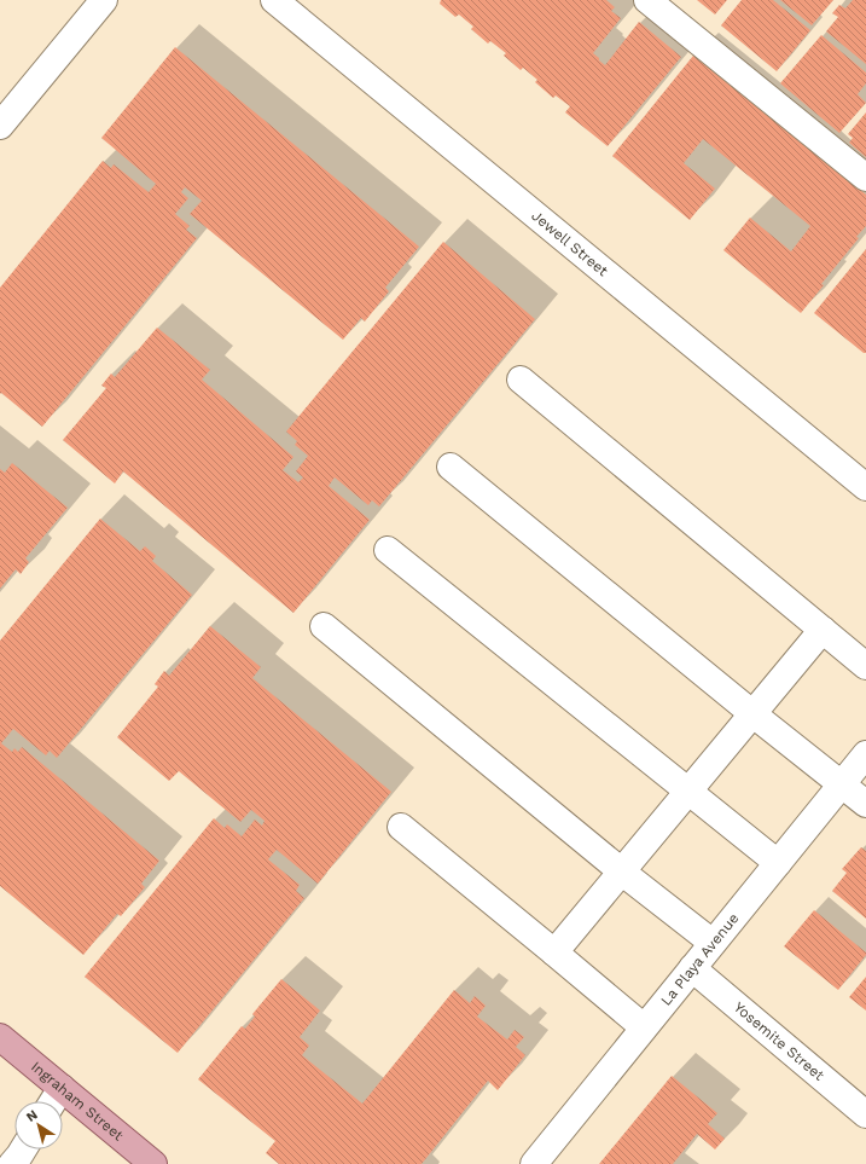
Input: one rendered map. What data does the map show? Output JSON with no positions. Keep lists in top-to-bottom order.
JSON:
{
  "streets": {
    "main road": ["Ingraham Street"],
    "street": ["Jewell Street", "La Playa Avenue", "Yosemite Street"]
  },
  "crossings": [
    ["La Playa Avenue", "Yosemite Street"]
  ],
  "north": "top left"
}
